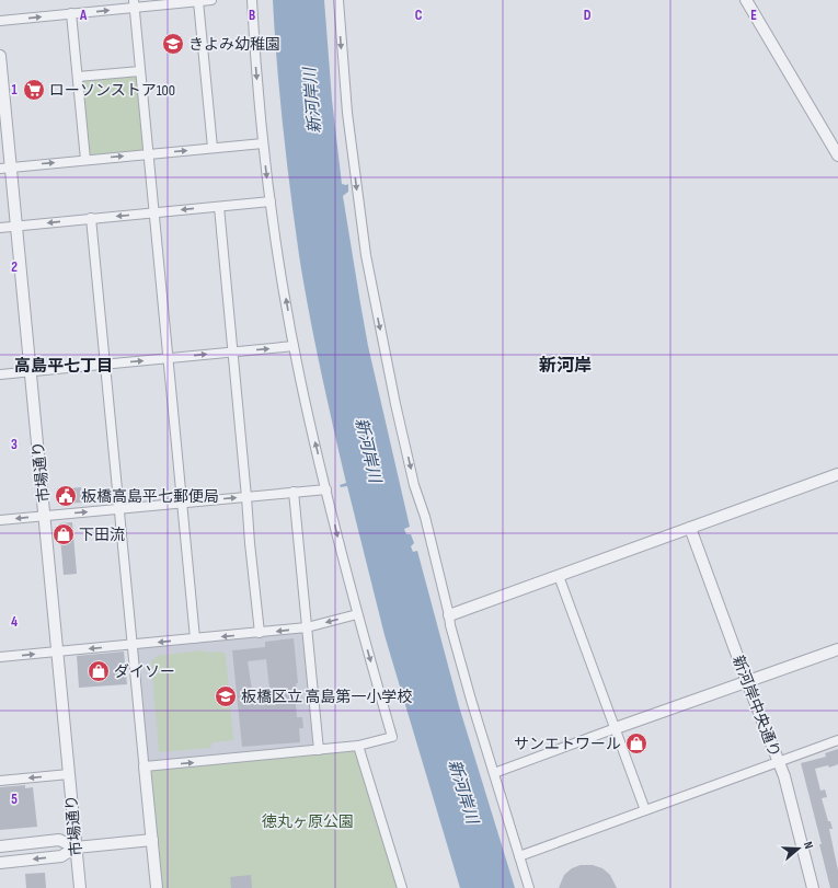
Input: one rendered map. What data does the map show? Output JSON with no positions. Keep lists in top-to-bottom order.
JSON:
{
  "streets": {
    "street": ["市場通り", "新河岸中央通り"]
  },
  "districts": ["新河岸", "高島平七丁目"],
  "water": ["新河岸川"],
  "parks": ["徳丸ヶ原公園"],
  "places": {
    "school or university": ["きよみ幼稚園", "板橋区立 高島第一小学校"],
    "supermarket": ["ローソンストア100"],
    "public building": ["板橋高島平七郵便局"],
    "shop": ["下田流", "ダイソー", "サンエトワール"]
  },
  "north": "right",
  "grid": {
    "columns": [
      "A",
      "B",
      "C",
      "D",
      "E"
    ],
    "rows": [
      "1",
      "2",
      "3",
      "4",
      "5"
    ]
  }
}
